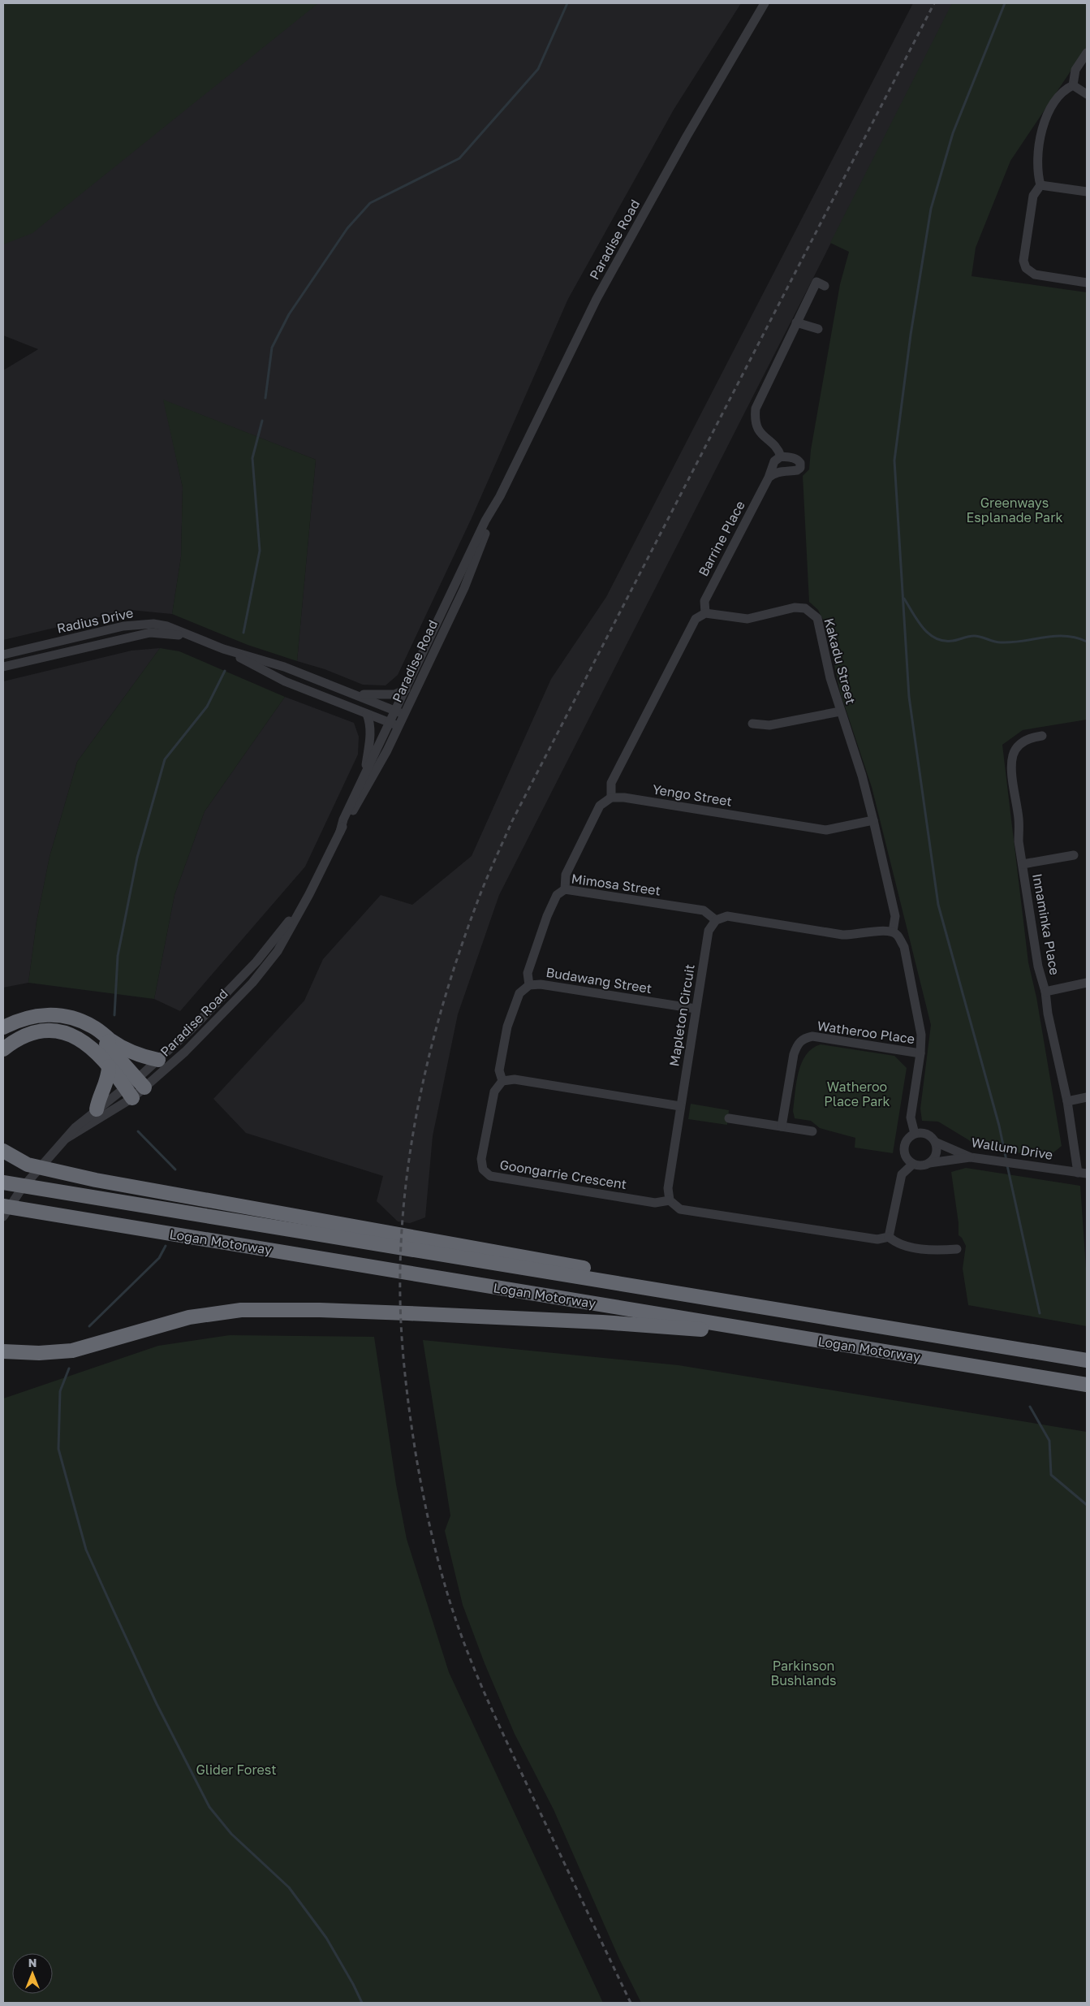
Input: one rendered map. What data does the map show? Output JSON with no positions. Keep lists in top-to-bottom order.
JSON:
{
  "streets": {
    "highway": ["Logan Motorway"],
    "street": [
      "Paradise Road",
      "Barrine Place",
      "Radius Drive",
      "Kakadu Street",
      "Yengo Street",
      "Mimosa Street",
      "Innaminka Place",
      "Budawang Street",
      "Mapleton Circuit",
      "Watheroo Place",
      "Wallum Drive",
      "Goongarrie Crescent"
    ]
  },
  "crossings": [
    ["Paradise Road", "Radius Drive"],
    ["Barrine Place", "Kakadu Street"],
    ["Kakadu Street", "Yengo Street"],
    ["Mimosa Street", "Budawang Street"],
    ["Mimosa Street", "Mapleton Circuit"],
    ["Innaminka Place", "Wallum Drive"],
    ["Budawang Street", "Mapleton Circuit"],
    ["Budawang Street", "Goongarrie Crescent"],
    ["Mapleton Circuit", "Goongarrie Crescent"]
  ],
  "parks": [
    "Greenways Esplanade Park",
    "Watheroo Place Park",
    "Parkinson Bushlands",
    "Glider Forest"
  ],
  "north": "top"
}
